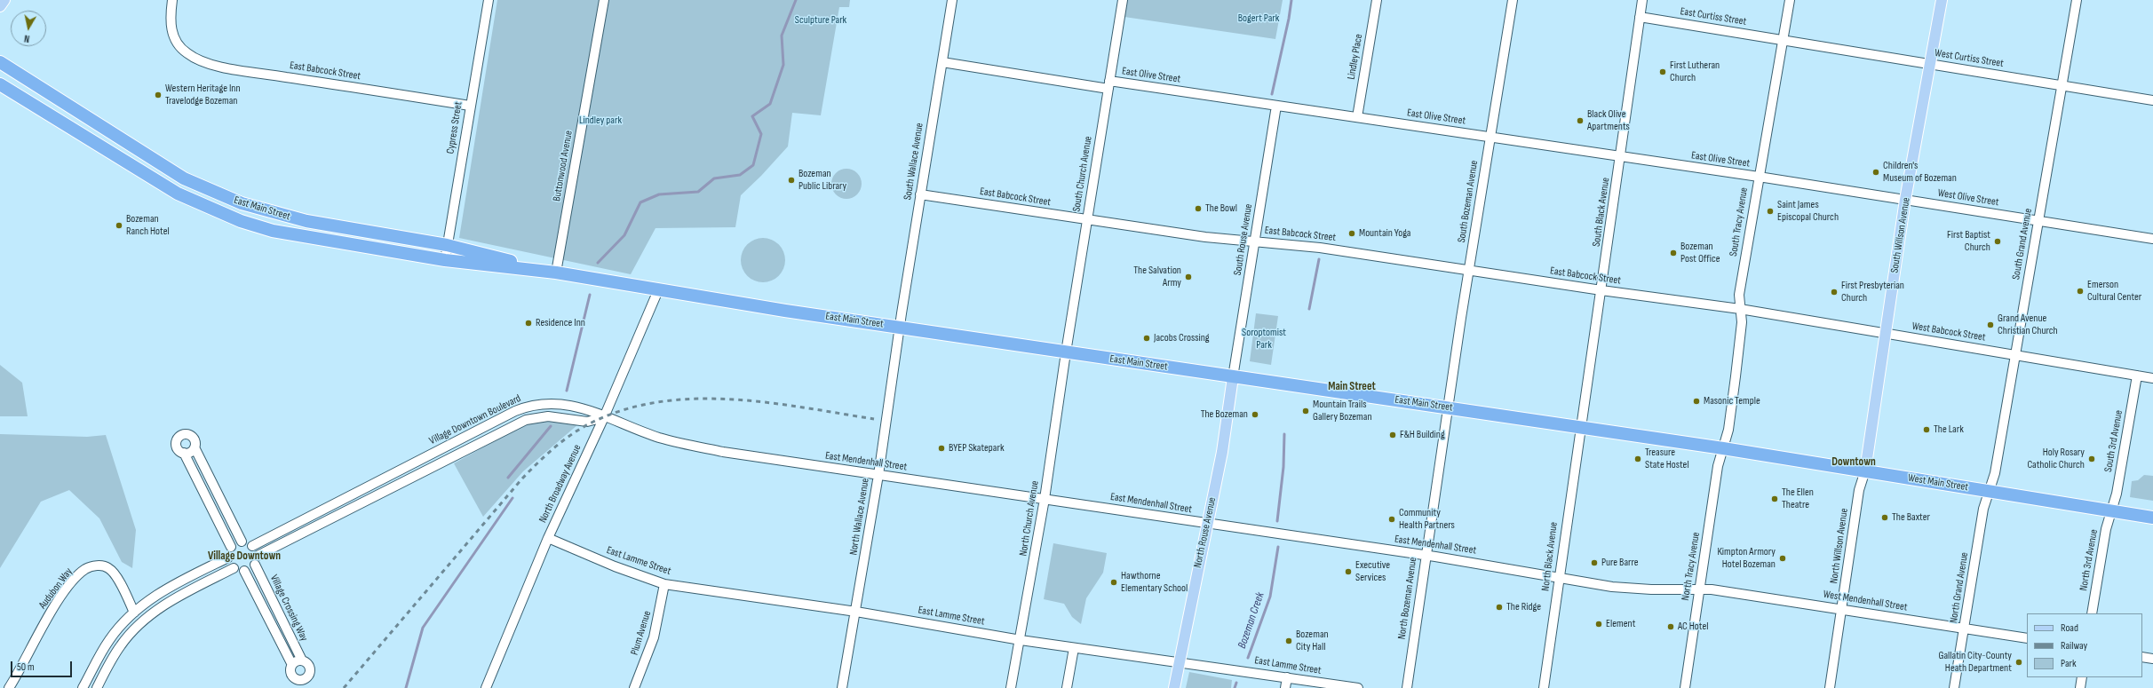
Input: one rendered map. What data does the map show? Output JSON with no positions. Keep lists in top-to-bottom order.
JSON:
{
  "streets": {
    "highway": ["East Main Street", "West Main Street"],
    "main road": ["South Willson Avenue", "North Rouse Avenue"],
    "street": [
      "East Curtiss Street",
      "Lindley Place",
      "West Curtiss Street",
      "East Babcock Street",
      "East Olive Street",
      "Cypress Street",
      "South Wallace Avenue",
      "Buttonwood Avenue",
      "South Church Avenue",
      "West Olive Street",
      "South Bozeman Avenue",
      "South Black Avenue",
      "South Tracy Avenue",
      "South Rouse Avenue",
      "South Grand Avenue",
      "West Babcock Street",
      "Village Downtown Boulevard",
      "South 3rd Avenue",
      "East Mendenhall Street",
      "North Broadway Avenue",
      "North Wallace Avenue",
      "North Church Avenue",
      "North Willson Avenue",
      "North Black Avenue",
      "North 3rd Avenue",
      "East Lamme Street",
      "North Tracy Avenue",
      "North Grand Avenue",
      "Audubon Way",
      "North Bozeman Avenue",
      "West Mendenhall Street",
      "Village Crossing Way",
      "Plum Avenue"
    ]
  },
  "crossings": [
    ["East Curtiss Street", "West Curtiss Street"],
    ["East Curtiss Street", "South Black Avenue"],
    ["East Curtiss Street", "South Tracy Avenue"],
    ["Lindley Place", "East Olive Street"],
    ["West Curtiss Street", "South Tracy Avenue"],
    ["West Curtiss Street", "South Willson Avenue"],
    ["West Curtiss Street", "South Grand Avenue"],
    ["East Babcock Street", "Cypress Street"],
    ["East Babcock Street", "South Wallace Avenue"],
    ["East Babcock Street", "South Church Avenue"],
    ["East Babcock Street", "South Bozeman Avenue"],
    ["East Babcock Street", "South Black Avenue"],
    ["East Babcock Street", "South Tracy Avenue"],
    ["East Babcock Street", "South Rouse Avenue"],
    ["East Babcock Street", "West Babcock Street"],
    ["East Olive Street", "South Wallace Avenue"],
    ["East Olive Street", "South Church Avenue"],
    ["East Olive Street", "West Olive Street"],
    ["East Olive Street", "South Bozeman Avenue"],
    ["East Olive Street", "South Black Avenue"],
    ["East Olive Street", "South Tracy Avenue"],
    ["East Olive Street", "South Rouse Avenue"],
    ["Cypress Street", "East Main Street"],
    ["South Wallace Avenue", "East Main Street"],
    ["South Wallace Avenue", "North Wallace Avenue"],
    ["Buttonwood Avenue", "East Main Street"],
    ["South Church Avenue", "East Main Street"],
    ["South Church Avenue", "North Church Avenue"],
    ["West Olive Street", "South Tracy Avenue"],
    ["West Olive Street", "South Willson Avenue"],
    ["West Olive Street", "South Grand Avenue"],
    ["South Bozeman Avenue", "East Main Street"],
    ["South Bozeman Avenue", "North Bozeman Avenue"],
    ["East Main Street", "South Black Avenue"],
    ["East Main Street", "South Tracy Avenue"],
    ["East Main Street", "South Rouse Avenue"],
    ["East Main Street", "West Main Street"],
    ["East Main Street", "North Broadway Avenue"],
    ["East Main Street", "North Wallace Avenue"],
    ["East Main Street", "North Church Avenue"],
    ["East Main Street", "North Rouse Avenue"],
    ["East Main Street", "North Black Avenue"],
    ["East Main Street", "North Tracy Avenue"],
    ["East Main Street", "North Bozeman Avenue"],
    ["South Black Avenue", "North Black Avenue"],
    ["South Tracy Avenue", "West Babcock Street"],
    ["South Tracy Avenue", "West Main Street"],
    ["South Tracy Avenue", "North Tracy Avenue"],
    ["South Willson Avenue", "West Babcock Street"],
    ["South Willson Avenue", "West Main Street"],
    ["South Willson Avenue", "North Willson Avenue"],
    ["South Rouse Avenue", "North Rouse Avenue"],
    ["South Grand Avenue", "West Babcock Street"],
    ["South Grand Avenue", "West Main Street"],
    ["South Grand Avenue", "North Grand Avenue"],
    ["West Babcock Street", "South 3rd Avenue"],
    ["Village Downtown Boulevard", "East Mendenhall Street"],
    ["Village Downtown Boulevard", "North Broadway Avenue"],
    ["Village Downtown Boulevard", "Village Crossing Way"],
    ["South 3rd Avenue", "West Main Street"],
    ["South 3rd Avenue", "North 3rd Avenue"],
    ["East Mendenhall Street", "North Broadway Avenue"],
    ["East Mendenhall Street", "North Wallace Avenue"],
    ["East Mendenhall Street", "North Church Avenue"],
    ["East Mendenhall Street", "North Rouse Avenue"],
    ["East Mendenhall Street", "North Black Avenue"],
    ["East Mendenhall Street", "North Tracy Avenue"],
    ["East Mendenhall Street", "North Bozeman Avenue"],
    ["East Mendenhall Street", "West Mendenhall Street"],
    ["West Main Street", "North Willson Avenue"],
    ["West Main Street", "North 3rd Avenue"],
    ["West Main Street", "North Tracy Avenue"],
    ["West Main Street", "North Grand Avenue"],
    ["North Broadway Avenue", "East Lamme Street"],
    ["North Wallace Avenue", "East Lamme Street"],
    ["North Church Avenue", "East Lamme Street"],
    ["North Rouse Avenue", "East Lamme Street"],
    ["North Willson Avenue", "West Mendenhall Street"],
    ["East Lamme Street", "Plum Avenue"],
    ["North Tracy Avenue", "West Mendenhall Street"],
    ["North Grand Avenue", "West Mendenhall Street"]
  ],
  "districts": ["Main Street", "Downtown", "Village Downtown"],
  "water": ["Bozeman Creek"],
  "parks": [
    "Bogert Park",
    "Sculpture Park",
    "Lindley park",
    "Soroptomist Park"
  ],
  "places": [
    "First Lutheran Church",
    "Western Heritage Inn Travelodge Bozeman",
    "Black Olive Apartments",
    "Children's Museum of Bozeman",
    "Bozeman Public Library",
    "The Bowl",
    "Saint James Episcopal Church",
    "Bozeman Ranch Hotel",
    "Mountain Yoga",
    "First Baptist Church",
    "Bozeman Post Office",
    "The Salvation Army",
    "Emerson Cultural Center",
    "First Presbyterian Church",
    "Residence Inn",
    "Grand Avenue Christian Church",
    "Jacobs Crossing",
    "Masonic Temple",
    "Mountain Trails Gallery Bozeman",
    "The Bozeman",
    "The Lark",
    "F&H Building",
    "BYEP Skatepark",
    "Treasure State Hostel",
    "Holy Rosary Catholic Church",
    "The Ellen Theatre",
    "The Baxter",
    "Community Health Partners",
    "Kimpton Armory Hotel Bozeman",
    "Pure Barre",
    "Executive Services",
    "Hawthorne Elementary School",
    "The Ridge",
    "Element",
    "AC Hotel",
    "Bozeman City Hall",
    "Gallatin City-County Heath Department"
  ],
  "legend": ["Road", "Railway", "Park"],
  "scale_bar": "50 m",
  "north": "bottom"
}
